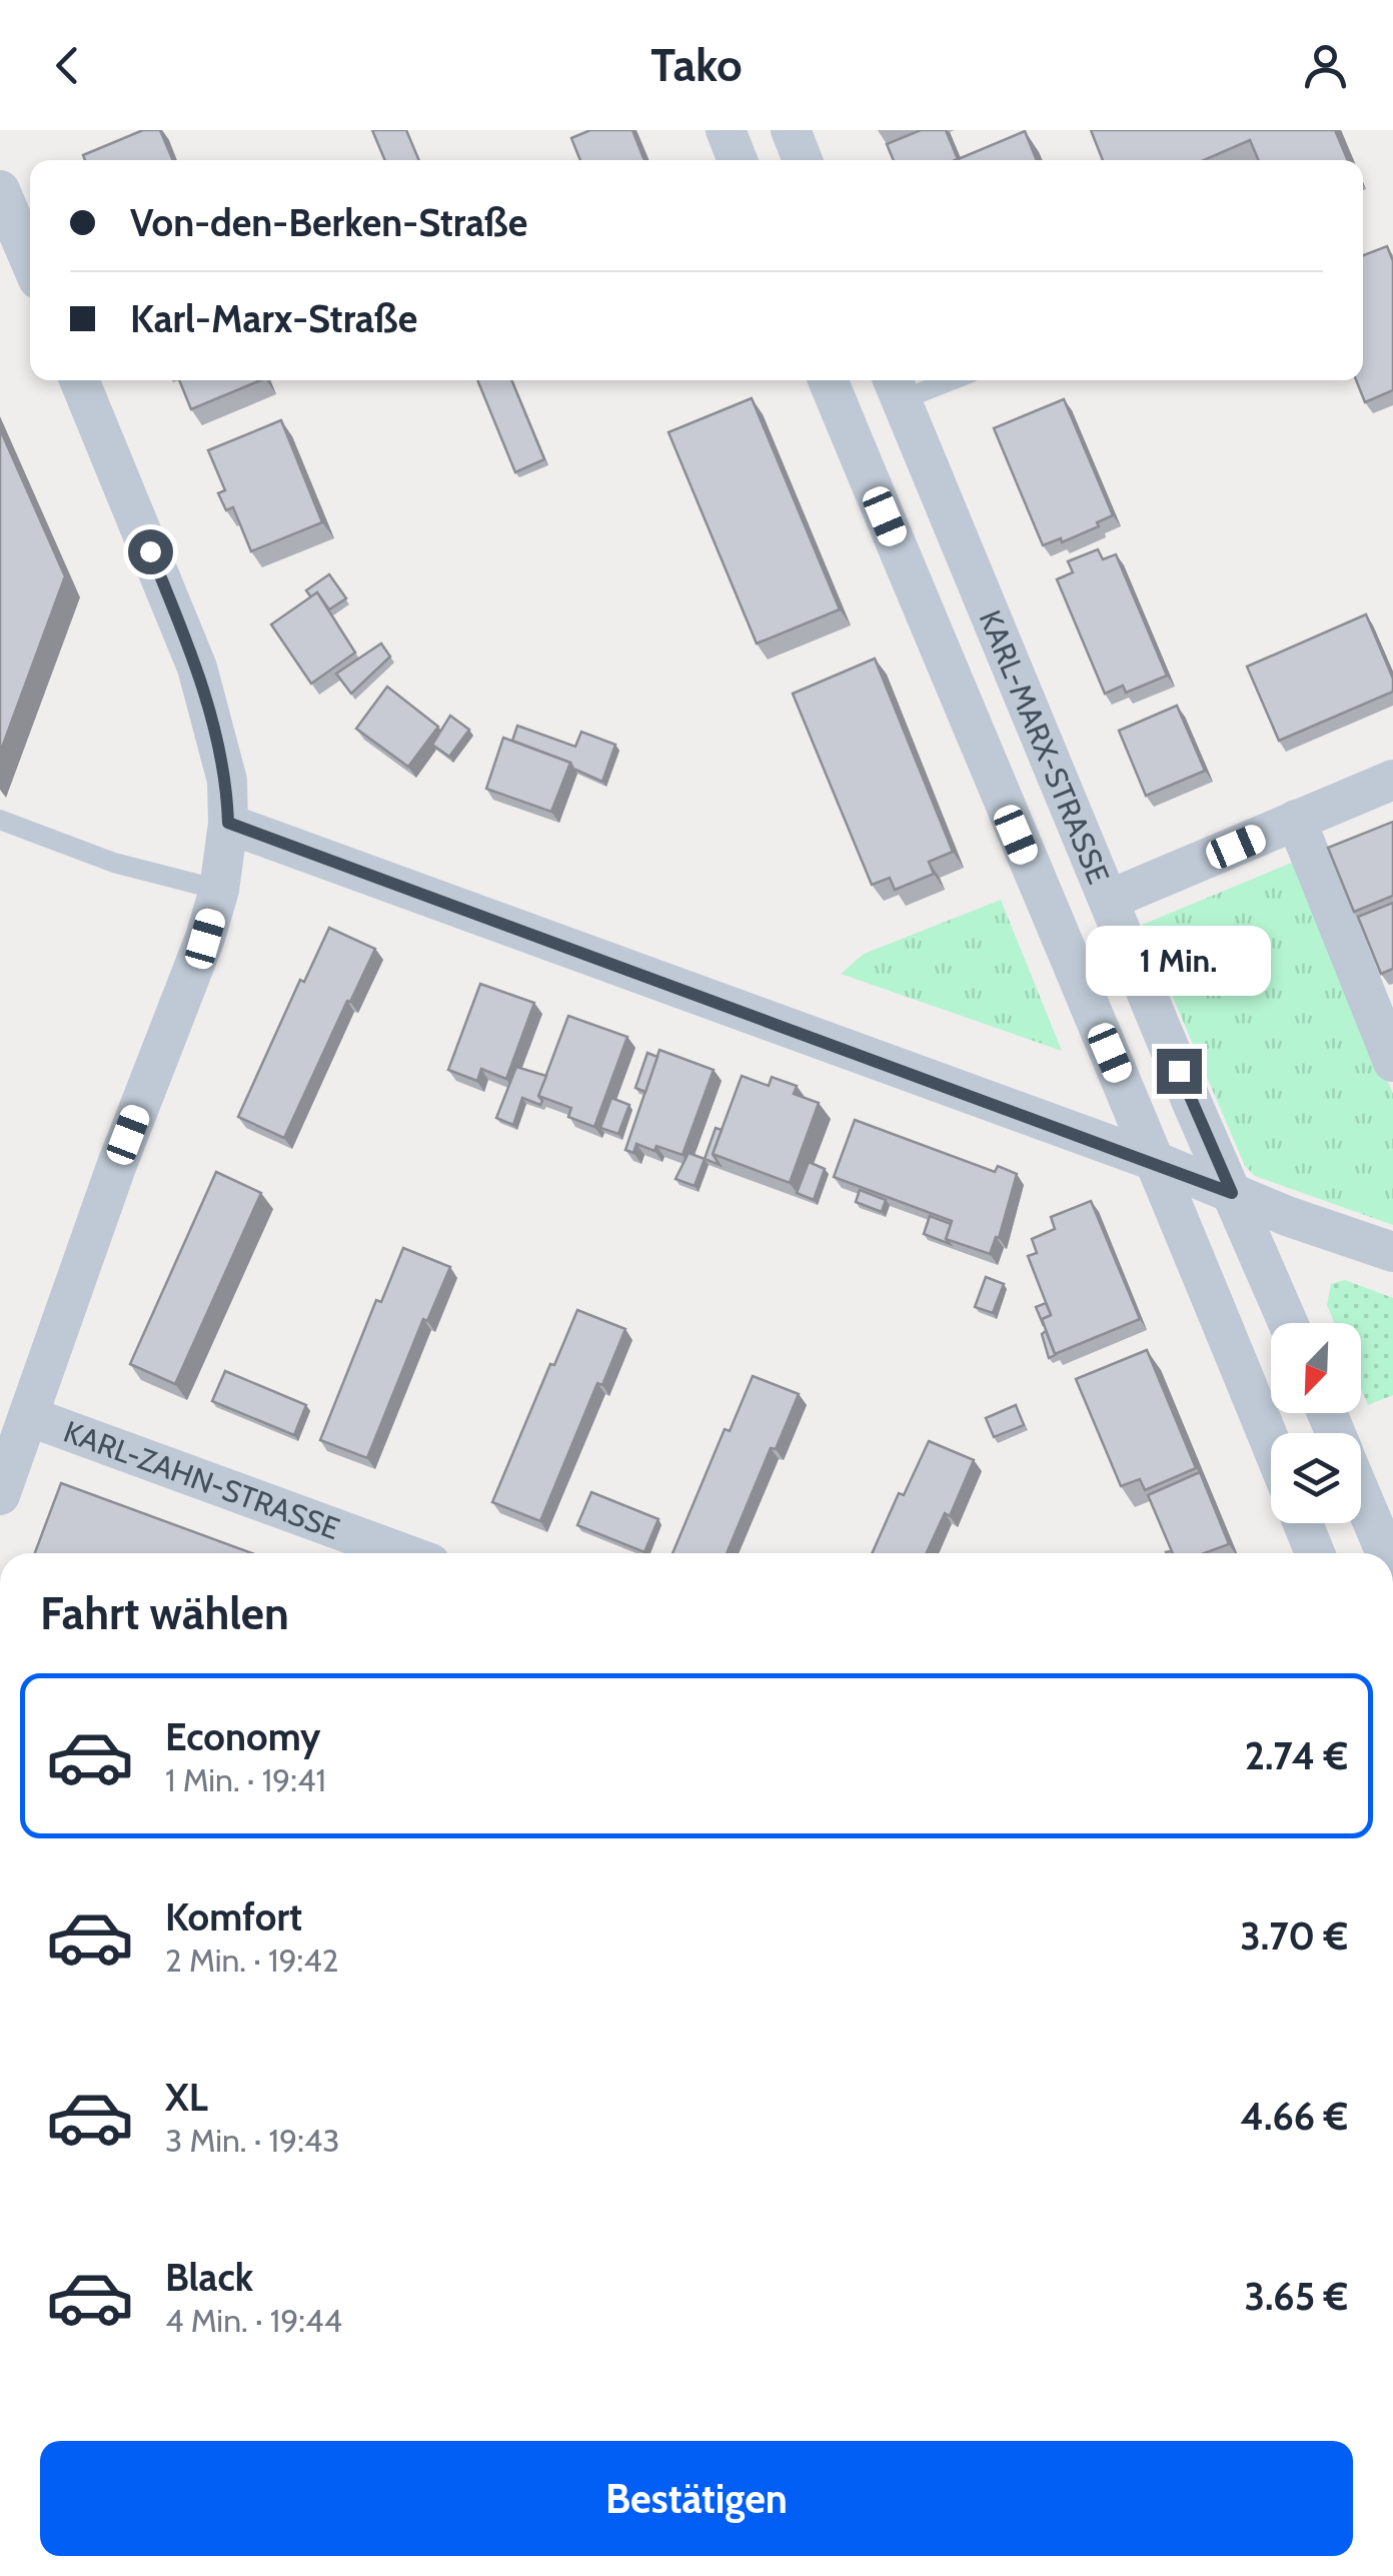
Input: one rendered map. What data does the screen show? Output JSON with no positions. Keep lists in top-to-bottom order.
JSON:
{
  "streets": {
    "street": ["KARL-MARX-STRASSE", "KARL-ZAHN-STRASSE"]
  },
  "north": "bottom left",
  "page": {
    "header": "Tako",
    "banner": ["Von-den-Berken-Straße", "Karl-Marx-Straße"],
    "bubble": "1 Min.",
    "heading": "Fahrt wählen",
    "list": [
      {
        "name": "Economy",
        "note": "1 Min. · 19:41",
        "value": "2.74 €"
      },
      {
        "name": "Komfort",
        "note": "2 Min. · 19:42",
        "value": "3.70 €"
      },
      {
        "name": "XL",
        "note": "3 Min. · 19:43",
        "value": "4.66 €"
      },
      {
        "name": "Black",
        "note": "4 Min. · 19:44",
        "value": "3.65 €"
      }
    ],
    "buttons": "Bestätigen"
  }
}
